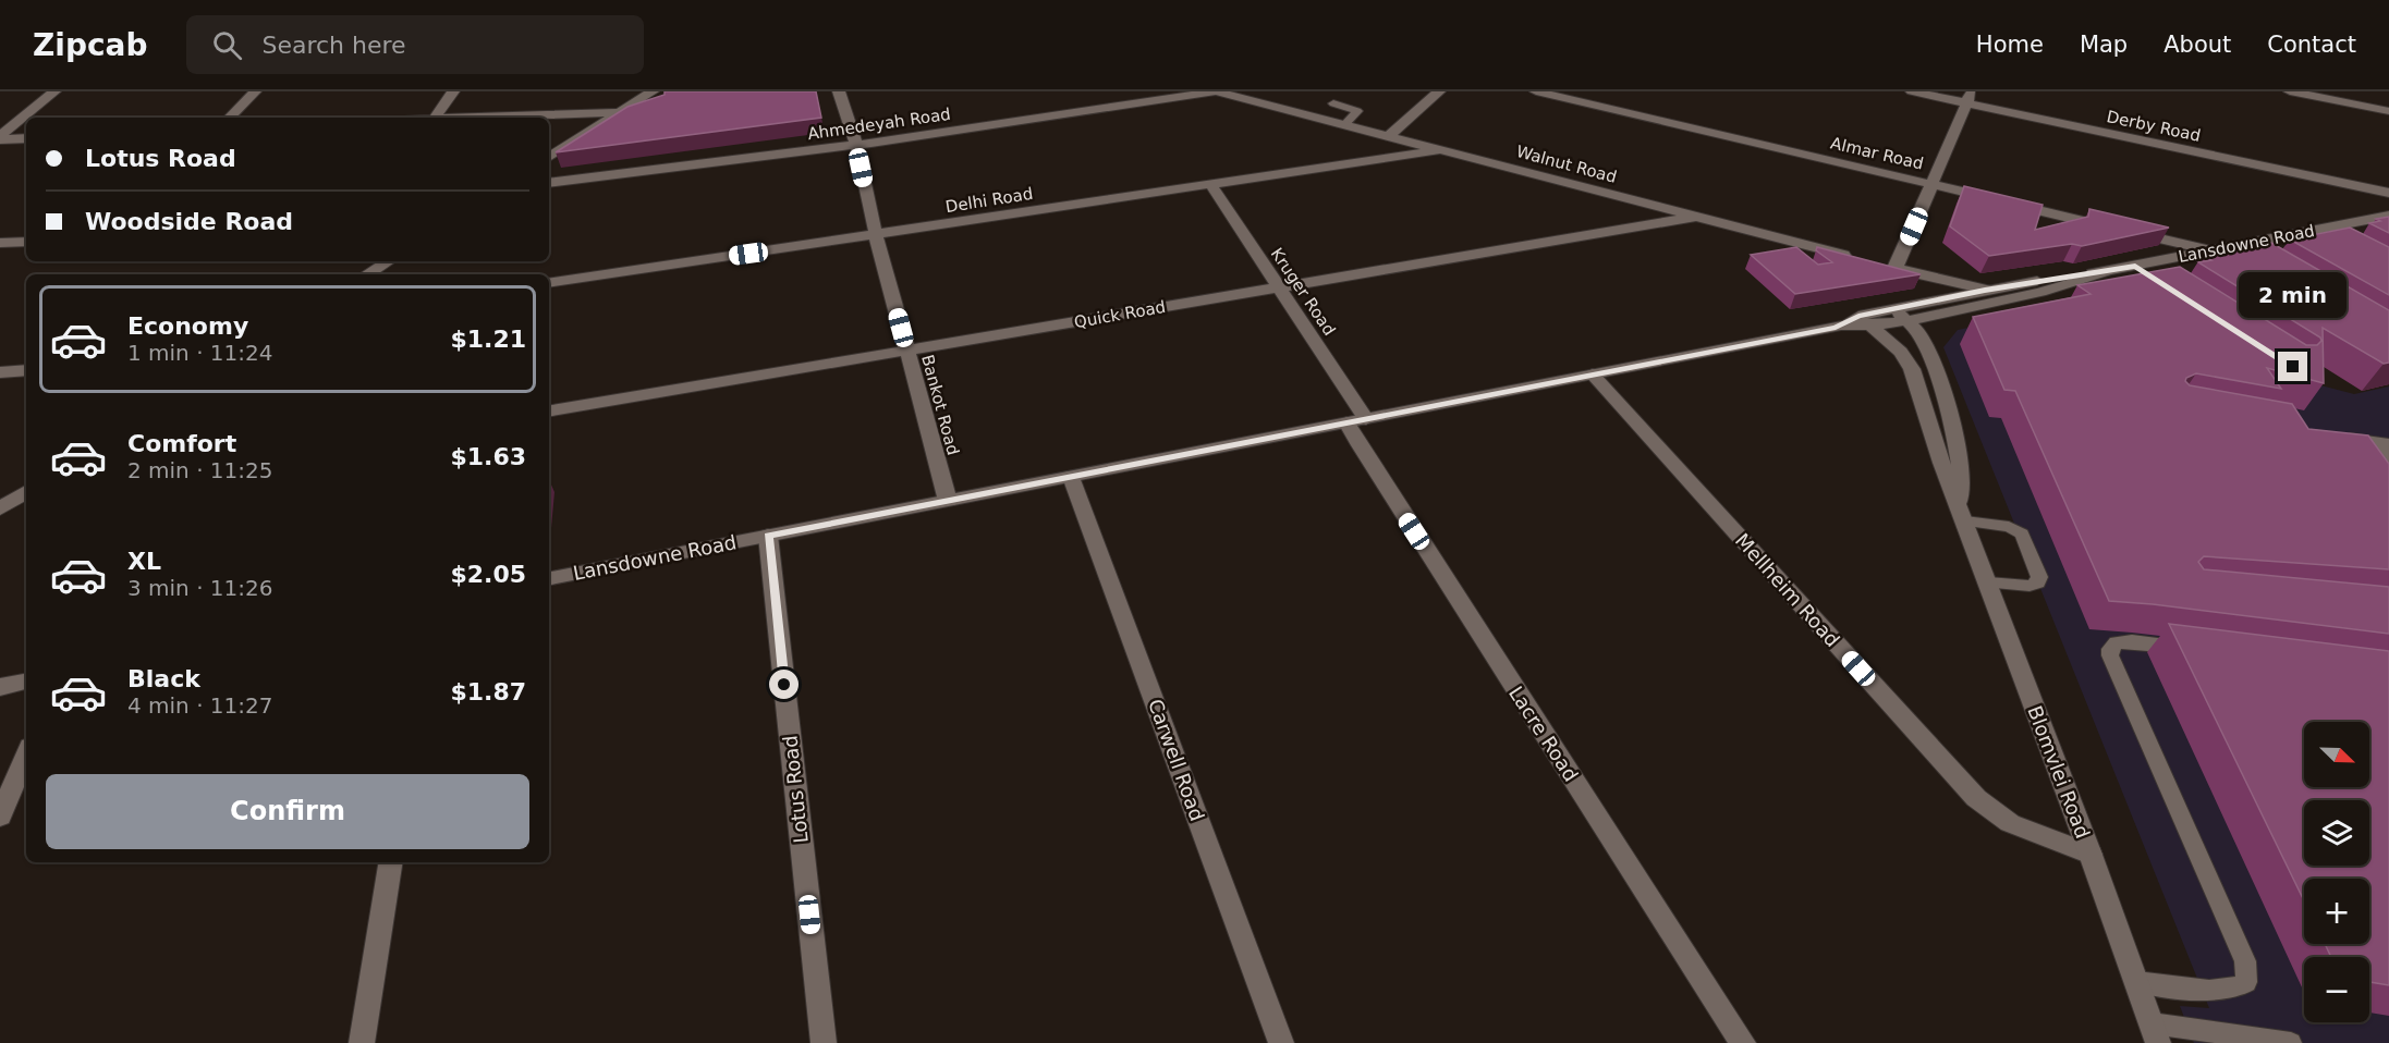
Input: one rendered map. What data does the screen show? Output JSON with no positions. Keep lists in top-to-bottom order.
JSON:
{
  "streets": {
    "street": [
      "Ahmedeyah Road",
      "Derby Road",
      "Almar Road",
      "Walnut Road",
      "Delhi Road",
      "Lansdowne Road",
      "Kruger Road",
      "Quick Road",
      "Bankot Road",
      "Mellheim Road",
      "Lacre Road",
      "Carwell Road",
      "Blomvlei Road",
      "Lotus Road"
    ]
  },
  "crossings": [
    ["Ahmedeyah Road", "Walnut Road"],
    ["Ahmedeyah Road", "Bankot Road"],
    ["Almar Road", "Lansdowne Road"],
    ["Walnut Road", "Delhi Road"],
    ["Walnut Road", "Quick Road"],
    ["Delhi Road", "Kruger Road"],
    ["Delhi Road", "Bankot Road"],
    ["Lansdowne Road", "Kruger Road"],
    ["Lansdowne Road", "Bankot Road"],
    ["Lansdowne Road", "Mellheim Road"],
    ["Lansdowne Road", "Lacre Road"],
    ["Lansdowne Road", "Carwell Road"],
    ["Lansdowne Road", "Blomvlei Road"],
    ["Lansdowne Road", "Lotus Road"],
    ["Kruger Road", "Quick Road"],
    ["Kruger Road", "Lacre Road"],
    ["Quick Road", "Bankot Road"],
    ["Mellheim Road", "Blomvlei Road"]
  ],
  "north": "bottom right",
  "page": {
    "header": "Zipcab",
    "search": "Search here",
    "nav": [
      "Home",
      "Map",
      "About",
      "Contact"
    ],
    "banner": ["Lotus Road", "Woodside Road"],
    "bubble": "2 min",
    "list": [
      {
        "name": "Economy",
        "note": "1 min · 11:24",
        "value": "$1.21"
      },
      {
        "name": "Comfort",
        "note": "2 min · 11:25",
        "value": "$1.63"
      },
      {
        "name": "XL",
        "note": "3 min · 11:26",
        "value": "$2.05"
      },
      {
        "name": "Black",
        "note": "4 min · 11:27",
        "value": "$1.87"
      }
    ],
    "map_buttons": ["+", "−"],
    "buttons": "Confirm"
  }
}
